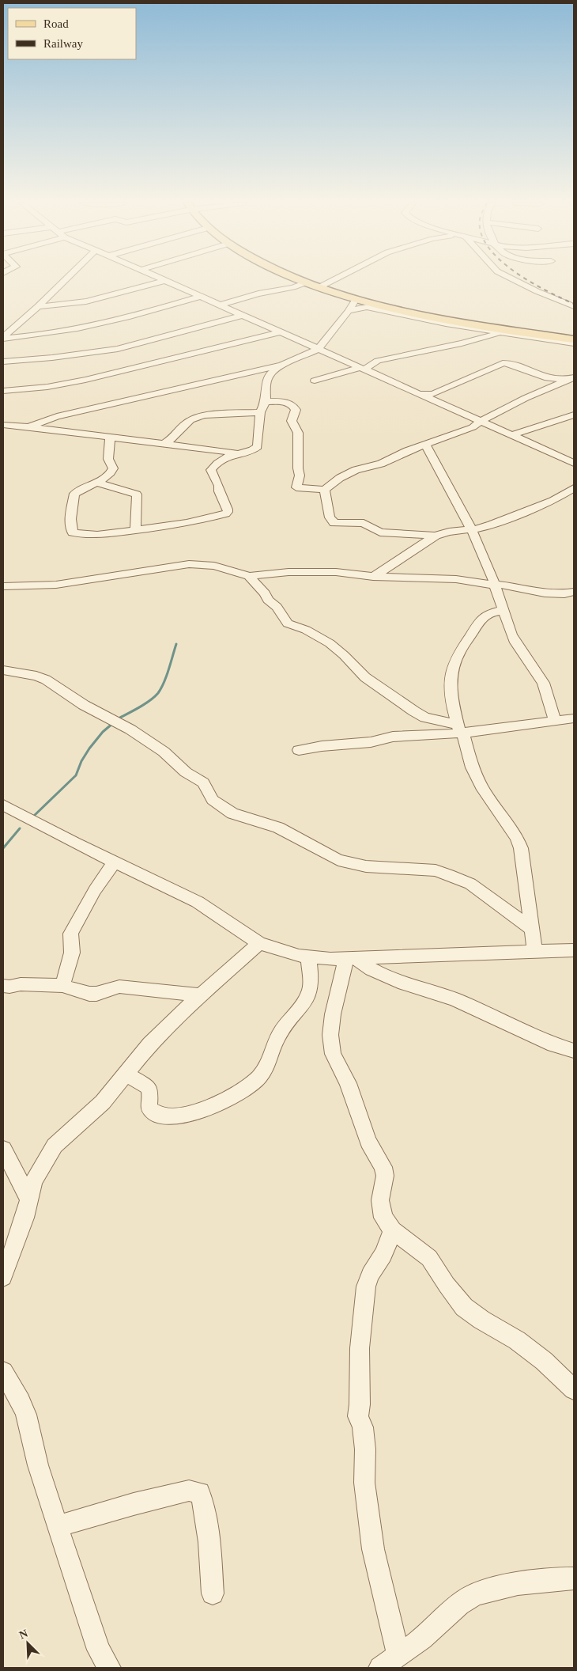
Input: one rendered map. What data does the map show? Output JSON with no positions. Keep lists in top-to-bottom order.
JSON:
{
  "legend": ["Road", "Railway"],
  "north": "top left"
}
